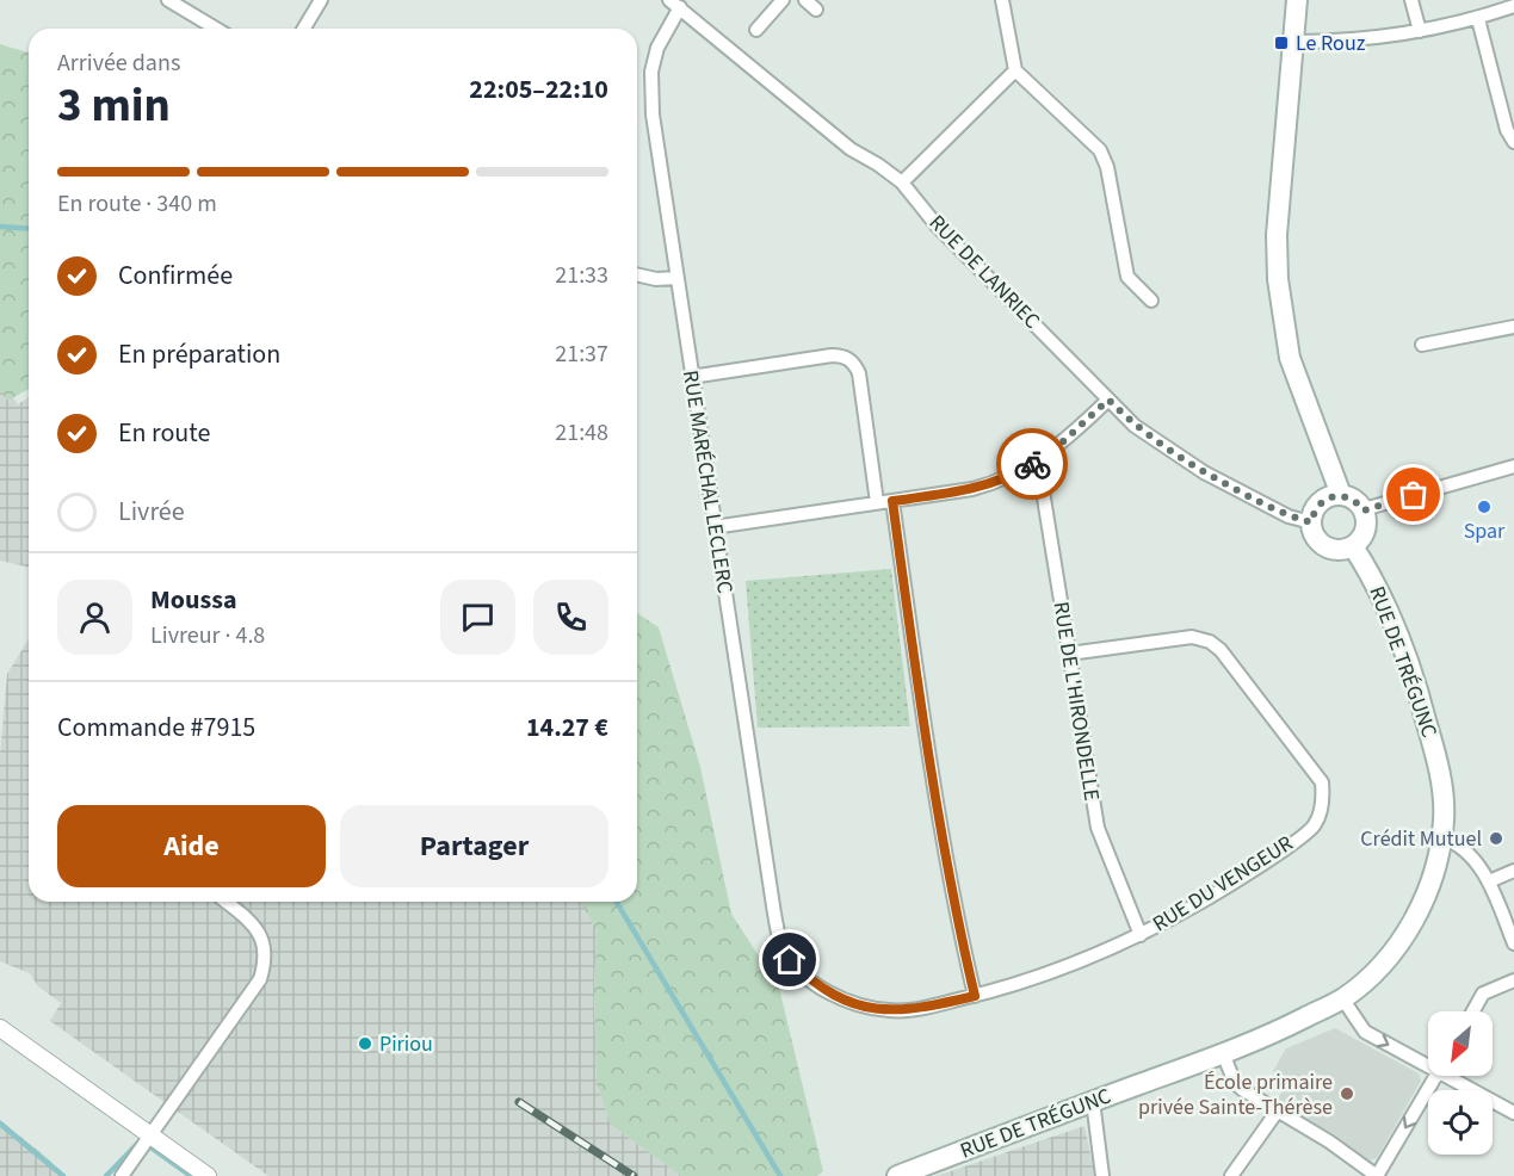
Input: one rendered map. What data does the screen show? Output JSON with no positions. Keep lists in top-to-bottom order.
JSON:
{
  "streets": {
    "main road": ["RUE DE TRÉGUNC"],
    "street": [
      "RUE DE LANRIEC",
      "RUE MARÉCHAL LECLERC",
      "RUE DE L'HIRONDELLE",
      "RUE DU VENGEUR"
    ]
  },
  "crossings": [
    ["RUE DE LANRIEC", "RUE MARÉCHAL LECLERC"],
    ["RUE DE LANRIEC", "RUE DE TRÉGUNC"],
    ["RUE MARÉCHAL LECLERC", "RUE DU VENGEUR"],
    ["RUE DE L'HIRONDELLE", "RUE DU VENGEUR"]
  ],
  "places": {
    "transit": ["Le Rouz"],
    "other": [
      "Spar",
      "Crédit Mutuel",
      "Piriou",
      "École primaire privée Sainte-Thérèse"
    ]
  },
  "north": "bottom left",
  "page": {
    "heading": ["3 min", "Arrivée dans", "22:05–22:10"],
    "panel": [
      "Moussa",
      "Livreur · 4.8",
      "Commande #7915",
      "14.27 €"
    ],
    "bar": "En route · 340 m",
    "list": [
      ["Confirmée", "21:33"],
      ["En préparation", "21:37"],
      ["En route", "21:48"],
      "Livrée"
    ],
    "buttons": ["Aide", "Partager"]
  }
}
